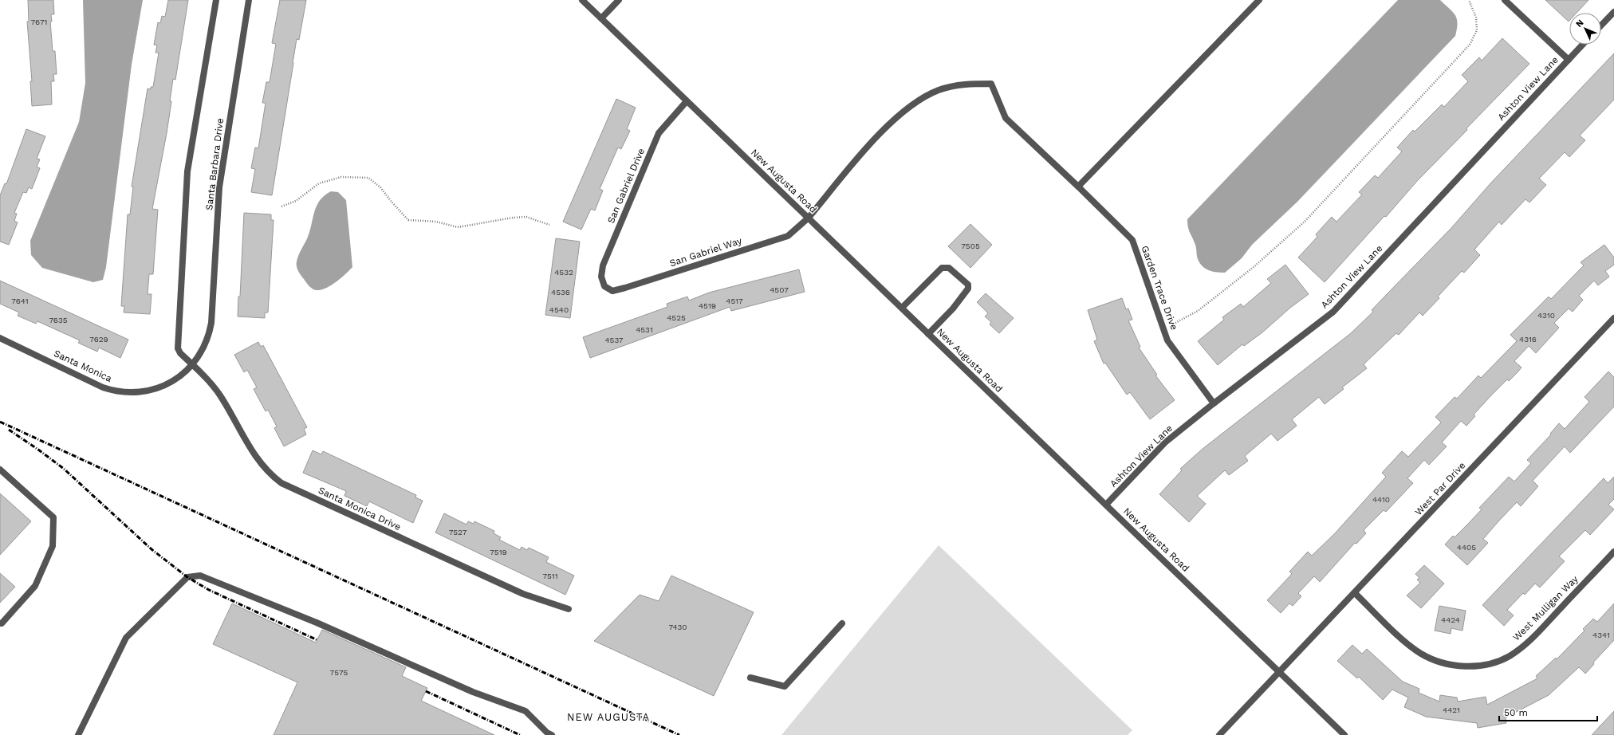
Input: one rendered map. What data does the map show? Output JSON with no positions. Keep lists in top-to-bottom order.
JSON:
{
  "streets": {
    "street": [
      "Ashton View Lane",
      "Santa Barbara Drive",
      "New Augusta Road",
      "San Gabriel Drive",
      "San Gabriel Way",
      "Garden Trace Drive",
      "Santa Monica",
      "West Par Drive",
      "Santa Monica Drive",
      "West Mulligan Way"
    ]
  },
  "crossings": [
    ["Ashton View Lane", "New Augusta Road"],
    ["Ashton View Lane", "Garden Trace Drive"],
    ["Santa Barbara Drive", "Santa Monica"],
    ["Santa Barbara Drive", "Santa Monica Drive"],
    ["New Augusta Road", "San Gabriel Drive"],
    ["New Augusta Road", "San Gabriel Way"],
    ["New Augusta Road", "Garden Trace Drive"],
    ["New Augusta Road", "West Par Drive"],
    ["San Gabriel Drive", "San Gabriel Way"],
    ["San Gabriel Way", "Garden Trace Drive"],
    ["Santa Monica", "Santa Monica Drive"],
    ["West Par Drive", "West Mulligan Way"]
  ],
  "districts": ["NEW AUGUSTA"],
  "house_numbers": [
    "7671",
    "7505",
    "4532",
    "4507",
    "4536",
    "7641",
    "4517",
    "4519",
    "4540",
    "4310",
    "4525",
    "7635",
    "4531",
    "7629",
    "4316",
    "4537",
    "4410",
    "7527",
    "4405",
    "7519",
    "7511",
    "4424",
    "7430",
    "4341",
    "7575",
    "4421"
  ],
  "scale_bar": "50 m",
  "north": "top left"
}
